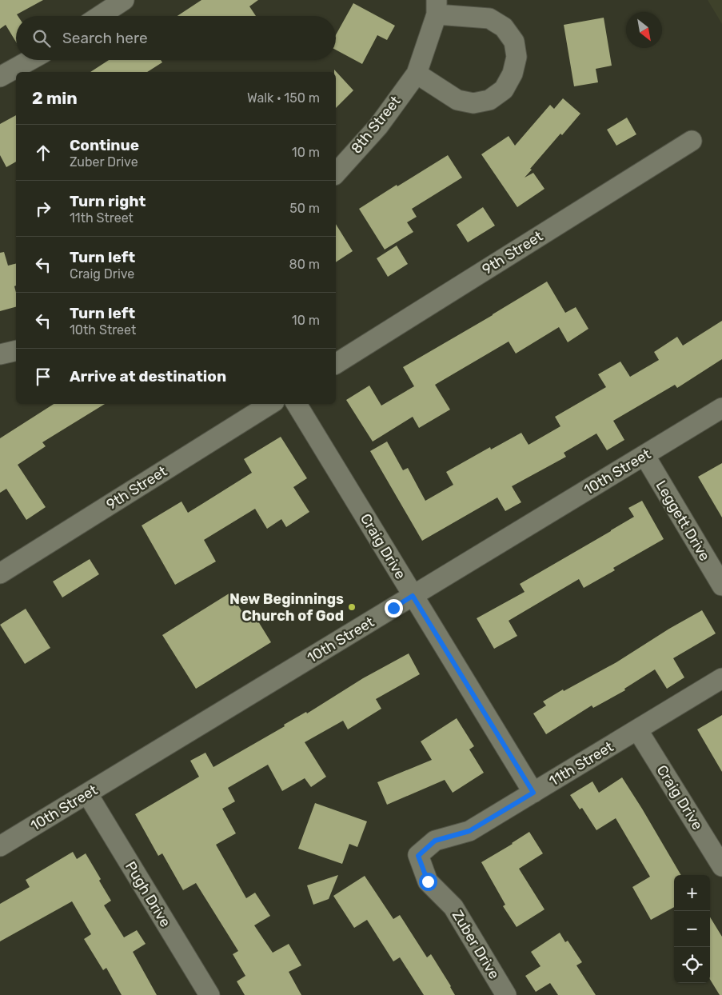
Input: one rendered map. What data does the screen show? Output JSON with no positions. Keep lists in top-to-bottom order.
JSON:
{
  "streets": {
    "street": [
      "8th Street",
      "9th Street",
      "10th Street",
      "Leggett Drive",
      "Craig Drive",
      "11th Street",
      "Pugh Drive",
      "Zuber Drive"
    ]
  },
  "crossings": [
    ["10th Street", "Leggett Drive"],
    ["10th Street", "Craig Drive"],
    ["10th Street", "Pugh Drive"],
    ["Craig Drive", "11th Street"],
    ["11th Street", "Zuber Drive"]
  ],
  "places": ["New Beginnings Church of God"],
  "north": "bottom right",
  "page": {
    "search": "Search here",
    "heading": ["2 min", "Walk · 150 m"],
    "list": [
      ["Continue", "Zuber Drive", "10 m"],
      ["Turn right", "11th Street", "50 m"],
      ["Turn left", "Craig Drive", "80 m"],
      ["Turn left", "10th Street", "10 m"],
      "Arrive at destination"
    ],
    "map_buttons": ["+", "−"]
  }
}
